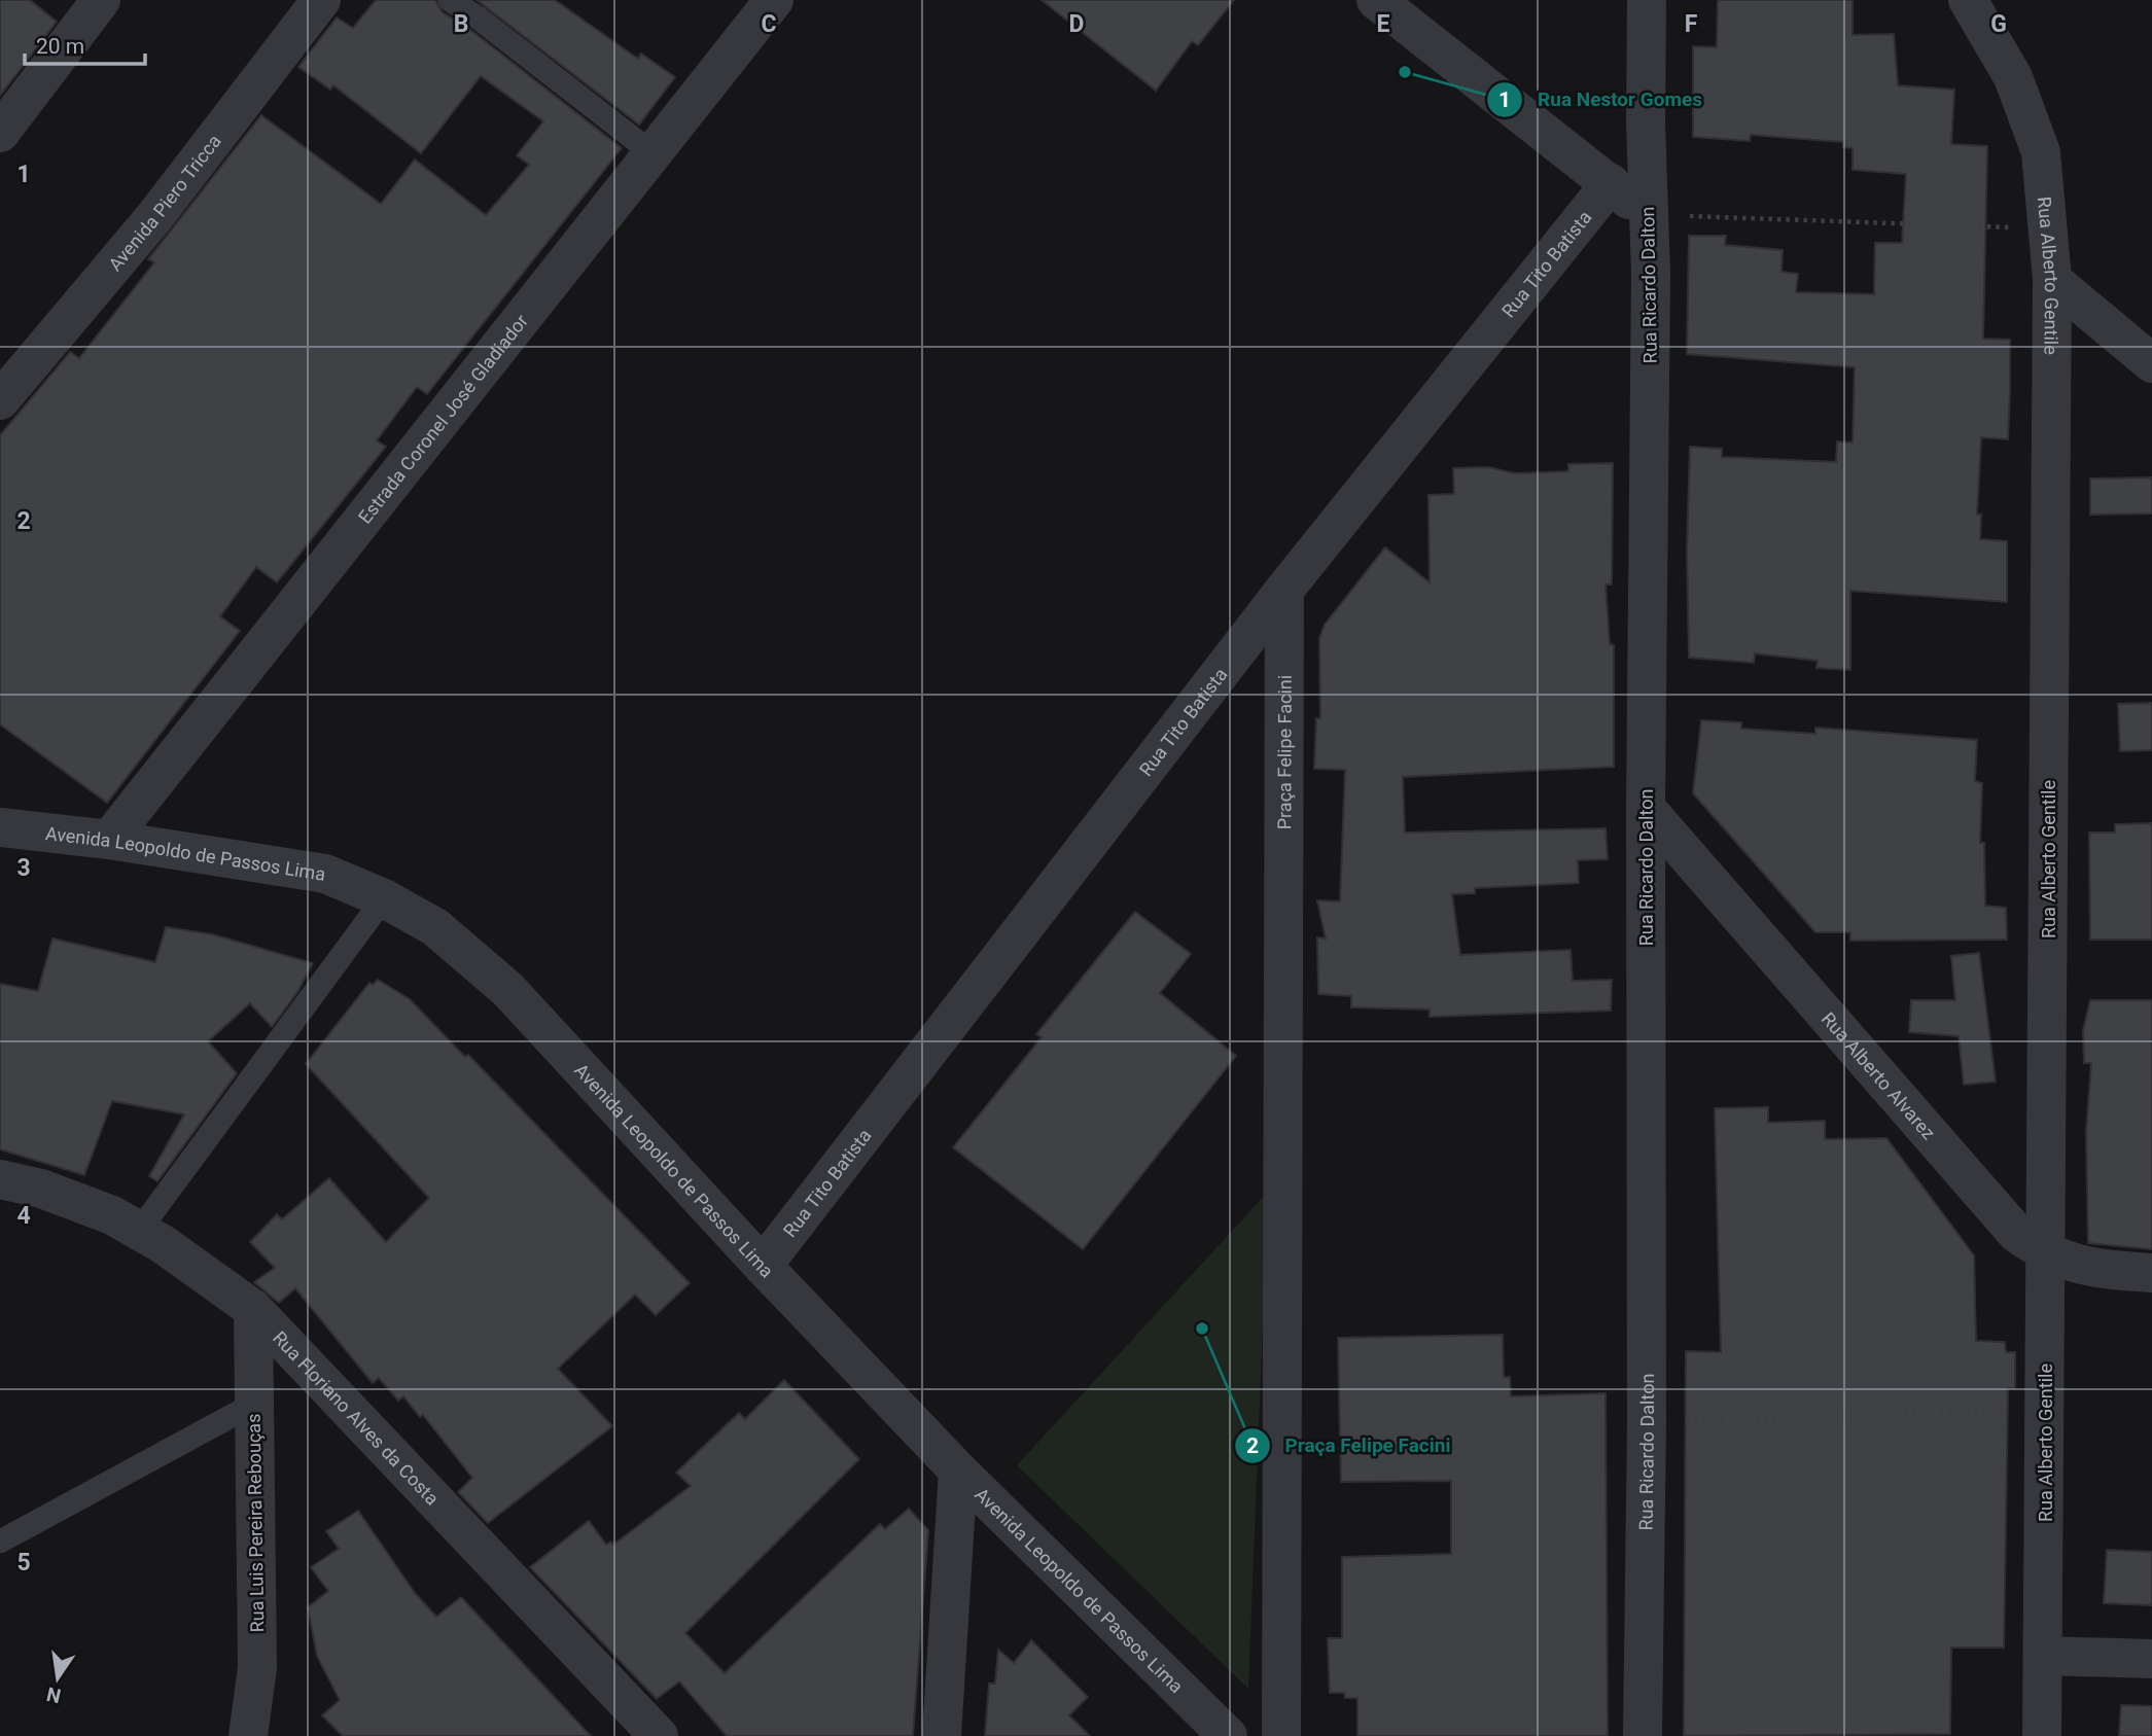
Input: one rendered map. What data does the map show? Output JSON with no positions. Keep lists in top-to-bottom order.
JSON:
{
  "streets": {
    "street": [
      "Avenida Piero Tricca",
      "Rua Tito Batista",
      "Rua Alberto Gentile",
      "Rua Ricardo Dalton",
      "Estrada Coronel José Gladiador",
      "Praça Felipe Facini",
      "Avenida Leopoldo de Passos Lima",
      "Rua Alberto Alvarez",
      "Rua Floriano Alves da Costa",
      "Rua Luis Pereira Rebouças"
    ]
  },
  "crossings": [
    ["Rua Tito Batista", "Praça Felipe Facini"],
    ["Rua Tito Batista", "Avenida Leopoldo de Passos Lima"],
    ["Rua Alberto Gentile", "Rua Alberto Alvarez"],
    ["Rua Ricardo Dalton", "Rua Alberto Alvarez"],
    ["Estrada Coronel José Gladiador", "Avenida Leopoldo de Passos Lima"],
    ["Rua Floriano Alves da Costa", "Rua Luis Pereira Rebouças"]
  ],
  "places": ["Rua Nestor Gomes", "Praça Felipe Facini"],
  "scale_bar": "20 m",
  "north": "bottom",
  "grid": {
    "columns": [
      "B",
      "C",
      "D",
      "E",
      "F",
      "G"
    ],
    "rows": [
      "1",
      "2",
      "3",
      "4",
      "5"
    ]
  }
}
